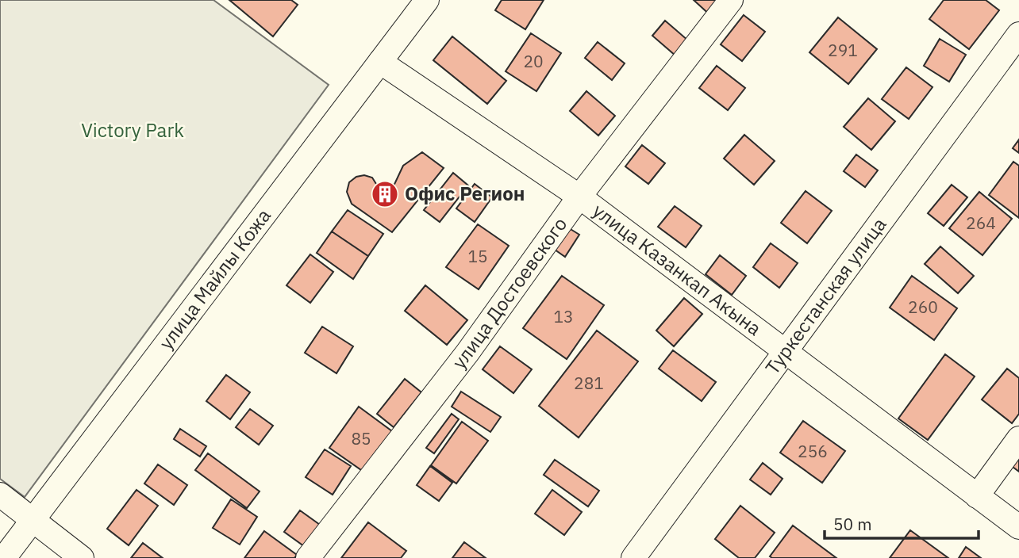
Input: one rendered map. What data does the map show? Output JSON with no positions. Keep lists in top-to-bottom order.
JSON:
{
  "streets": {
    "street": [
      "улица Казанкап Акына",
      "улица Майлы Кожа",
      "улица Достоевского",
      "Туркестанская улица"
    ]
  },
  "crossings": [
    ["улица Казанкап Акына", "улица Майлы Кожа"],
    ["улица Казанкап Акына", "улица Достоевского"],
    ["улица Казанкап Акына", "Туркестанская улица"]
  ],
  "parks": ["Victory Park"],
  "places": {
    "building": ["Офис Регион"]
  },
  "house_numbers": [
    "291",
    "20",
    "264",
    "15",
    "260",
    "13",
    "281",
    "85",
    "256"
  ],
  "scale_bar": "50 m"
}
